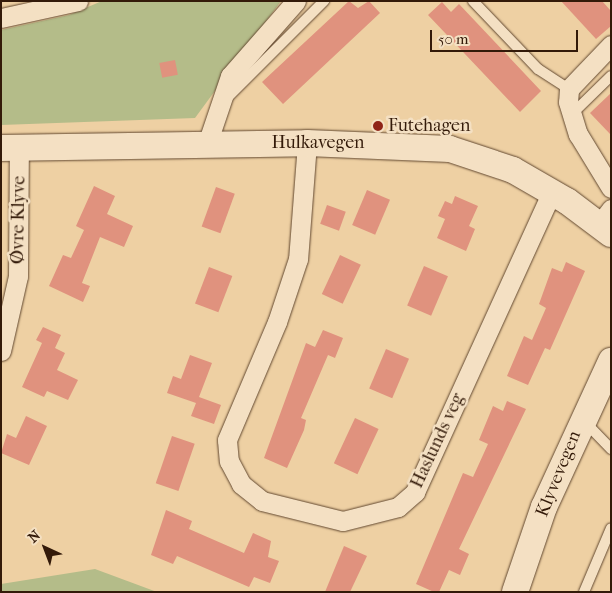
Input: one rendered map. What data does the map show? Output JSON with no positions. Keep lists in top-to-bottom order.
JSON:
{
  "streets": {
    "main road": ["Hulkavegen", "Klyvevegen"],
    "street": ["Øvre Klyve", "Haslunds veg"]
  },
  "crossings": [
    ["Hulkavegen", "Øvre Klyve"],
    ["Hulkavegen", "Haslunds veg"]
  ],
  "places": ["Futehagen"],
  "scale_bar": "50 m",
  "north": "top left"
}
